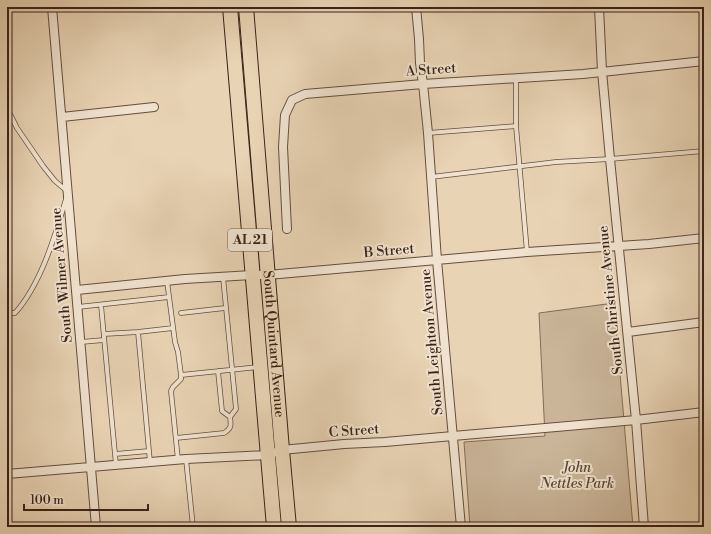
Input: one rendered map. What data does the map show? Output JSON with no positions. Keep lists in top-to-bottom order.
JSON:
{
  "streets": {
    "highway": ["AL 21", "South Quintard Avenue"],
    "street": [
      "A Street",
      "B Street",
      "South Wilmer Avenue",
      "South Christine Avenue",
      "South Leighton Avenue",
      "C Street"
    ]
  },
  "crossings": [
    ["A Street", "South Christine Avenue"],
    ["A Street", "South Leighton Avenue"],
    ["B Street", "South Wilmer Avenue"],
    ["B Street", "South Christine Avenue"],
    ["B Street", "South Leighton Avenue"],
    ["B Street", "South Quintard Avenue"],
    ["South Wilmer Avenue", "C Street"],
    ["South Christine Avenue", "C Street"],
    ["South Leighton Avenue", "C Street"],
    ["South Quintard Avenue", "C Street"]
  ],
  "parks": ["John Nettles Park"],
  "scale_bar": "100 m"
}
